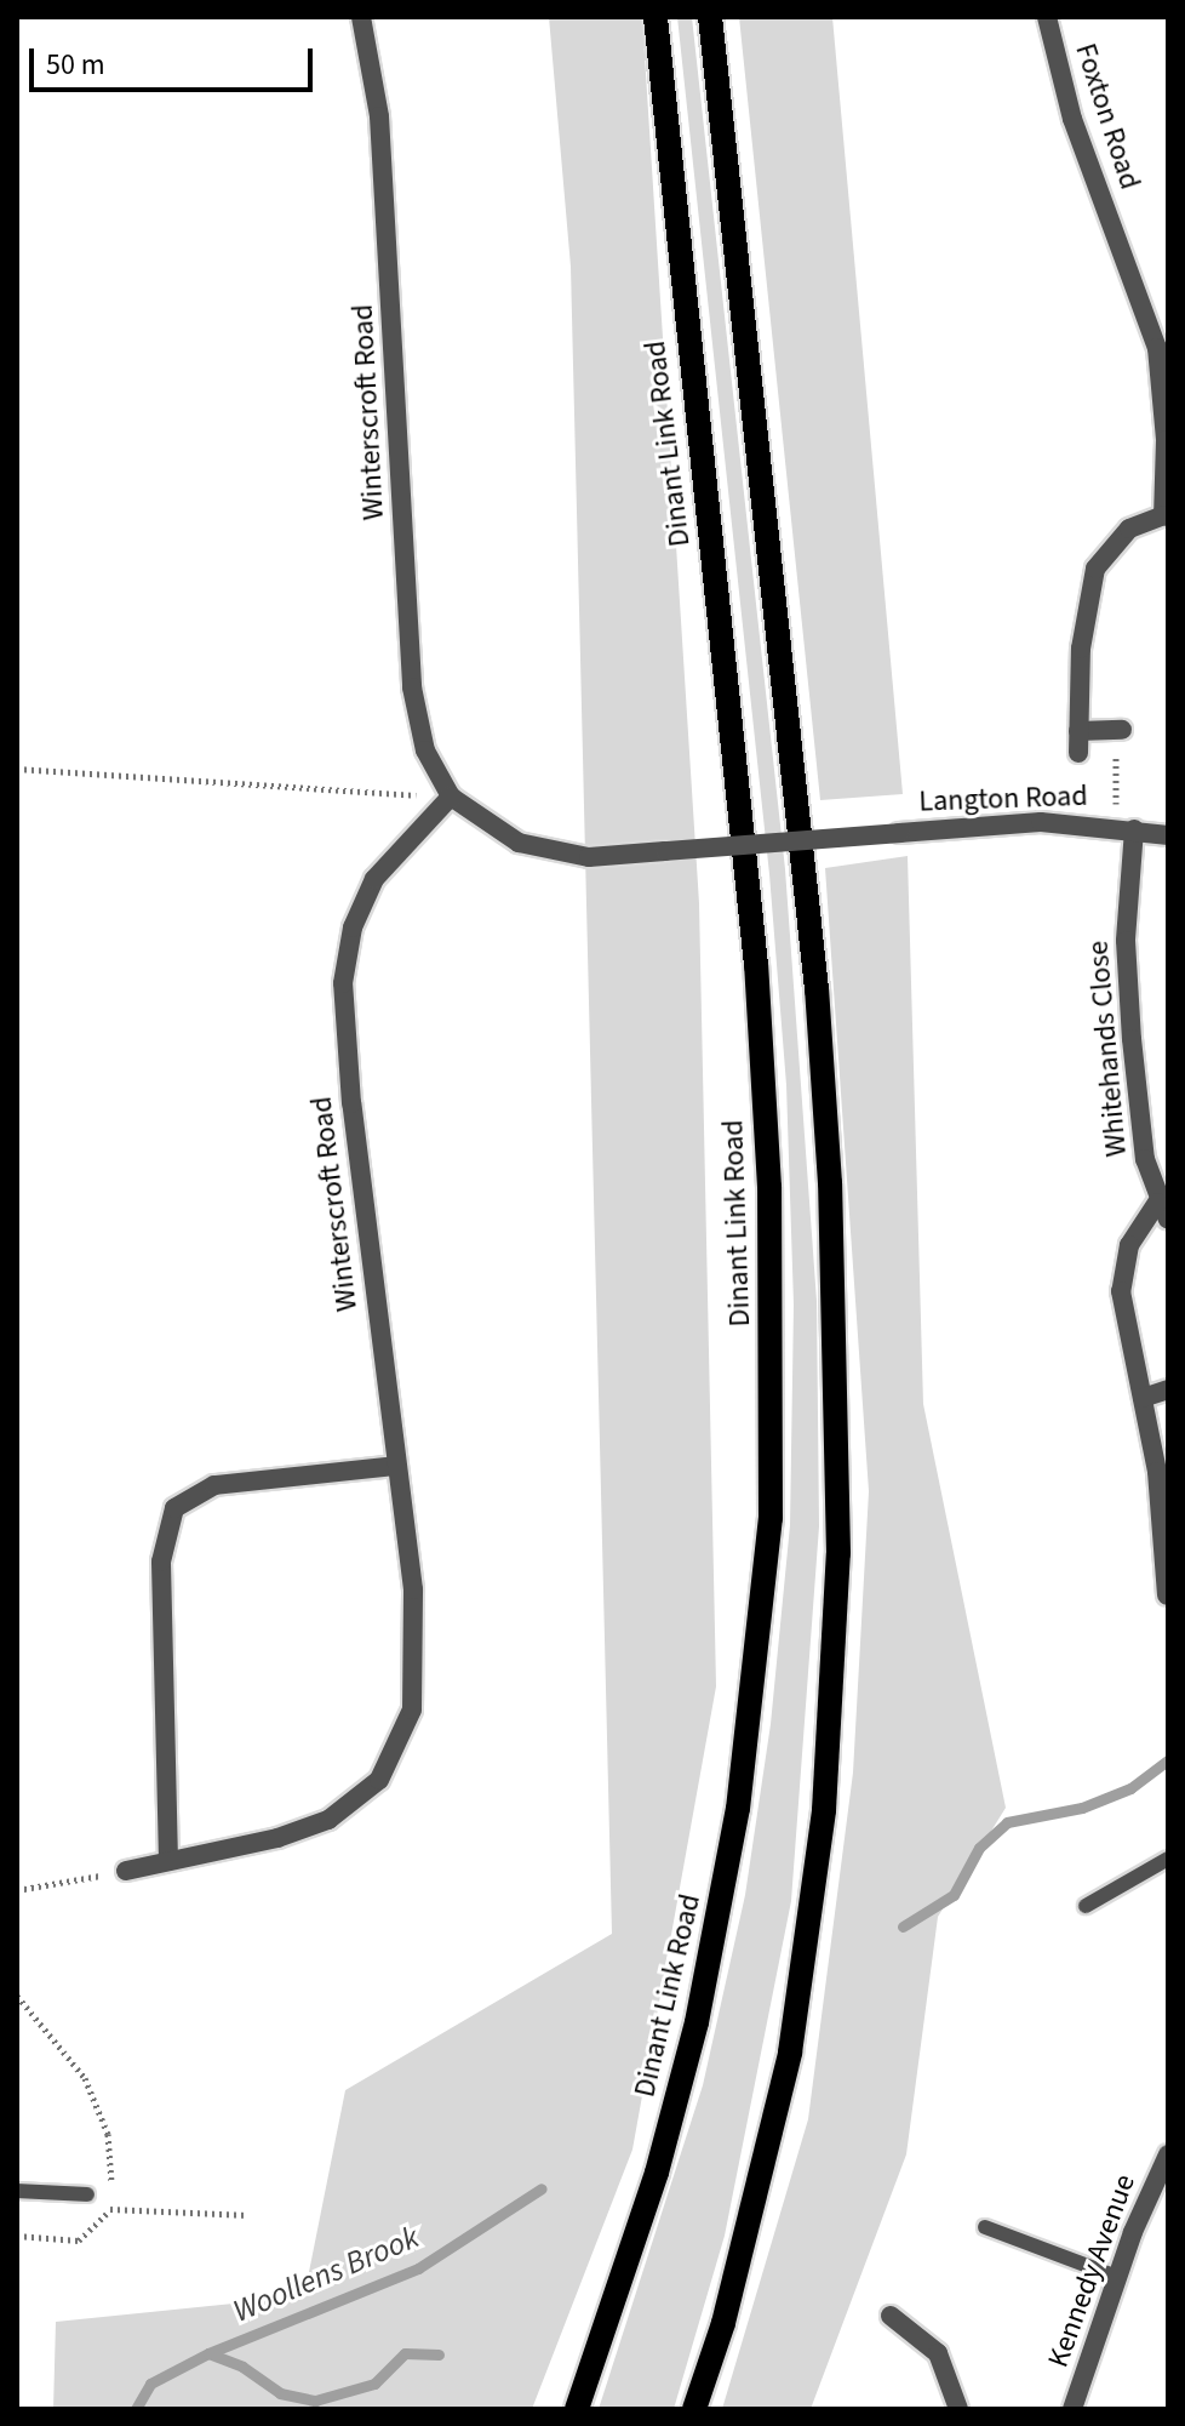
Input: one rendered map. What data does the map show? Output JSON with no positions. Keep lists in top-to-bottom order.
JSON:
{
  "streets": {
    "main road": ["Dinant Link Road"],
    "street": [
      "Foxton Road",
      "Winterscroft Road",
      "Langton Road",
      "Whitehands Close",
      "Kennedy Avenue"
    ]
  },
  "crossings": [
    ["Winterscroft Road", "Langton Road"],
    ["Langton Road", "Whitehands Close"]
  ],
  "water": ["Woollens Brook"],
  "scale_bar": "50 m"
}
